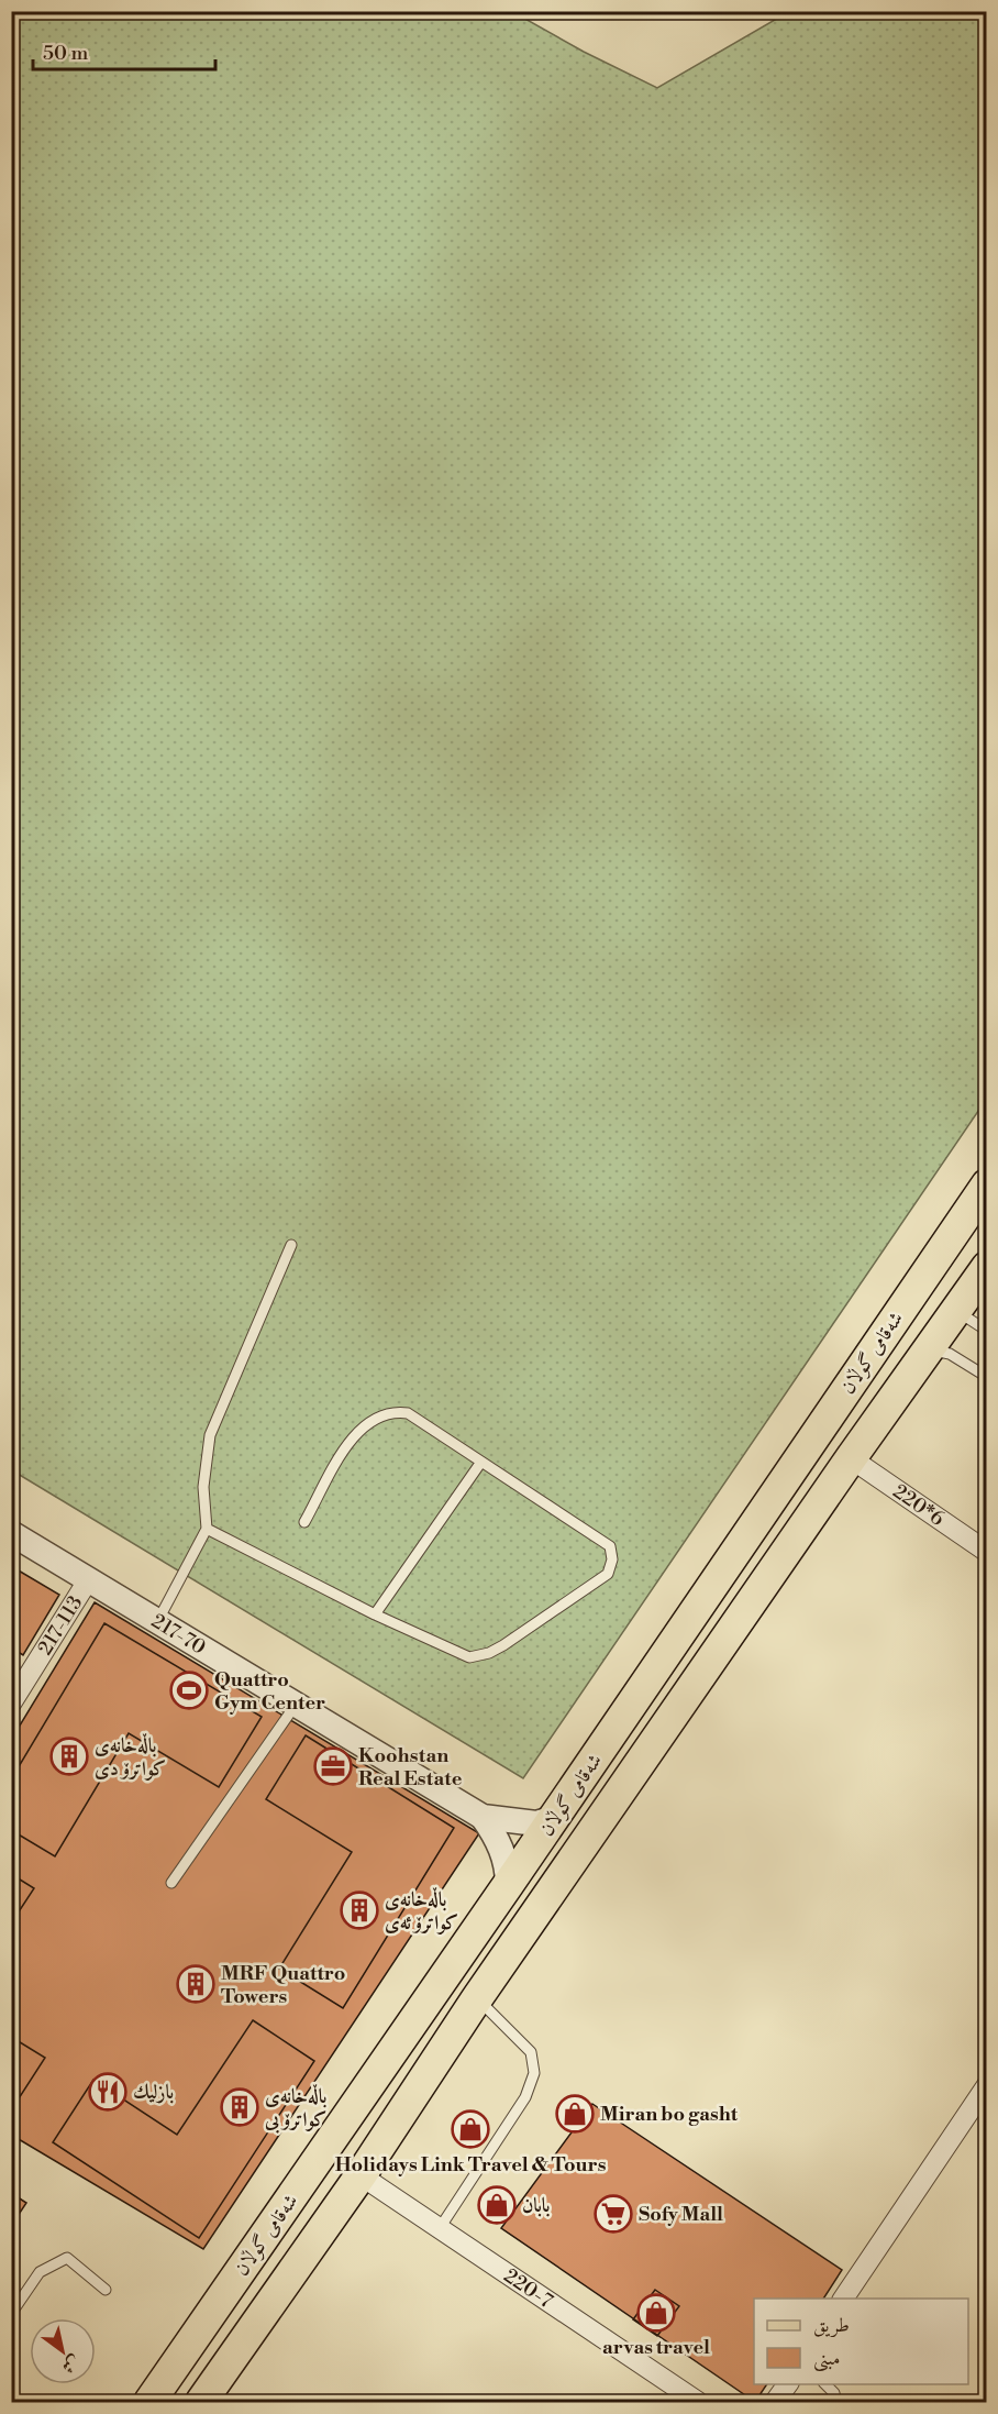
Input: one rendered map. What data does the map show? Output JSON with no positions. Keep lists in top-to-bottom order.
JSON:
{
  "streets": {
    "main road": ["شەقامی گوڵان"],
    "street": [
      "220*6",
      "217-113",
      "217-70",
      "220-7"
    ]
  },
  "crossings": [
    ["شەقامی گوڵان", "220*6"],
    ["شەقامی گوڵان", "217-70"],
    ["شەقامی گوڵان", "220-7"],
    ["217-113", "217-70"]
  ],
  "places": {
    "sports": ["Quattro Gym Center"],
    "building": [
      "باڵەخانەی کواترۆ دی",
      "باڵەخانەی کواترۆ ئەی",
      "MRF Quattro Towers",
      "باڵەخانەی کواترۆ بی"
    ],
    "office": ["Koohstan Real Estate"],
    "restaurant": ["بازليك"],
    "shop": [
      "Miran bo gasht",
      "Holidays Link Travel & Tours",
      "بابان",
      "arvas travel"
    ],
    "supermarket": ["Sofy Mall"]
  },
  "legend": ["طريق", "مبنى"],
  "scale_bar": "50 m",
  "north": "bottom right"
}
